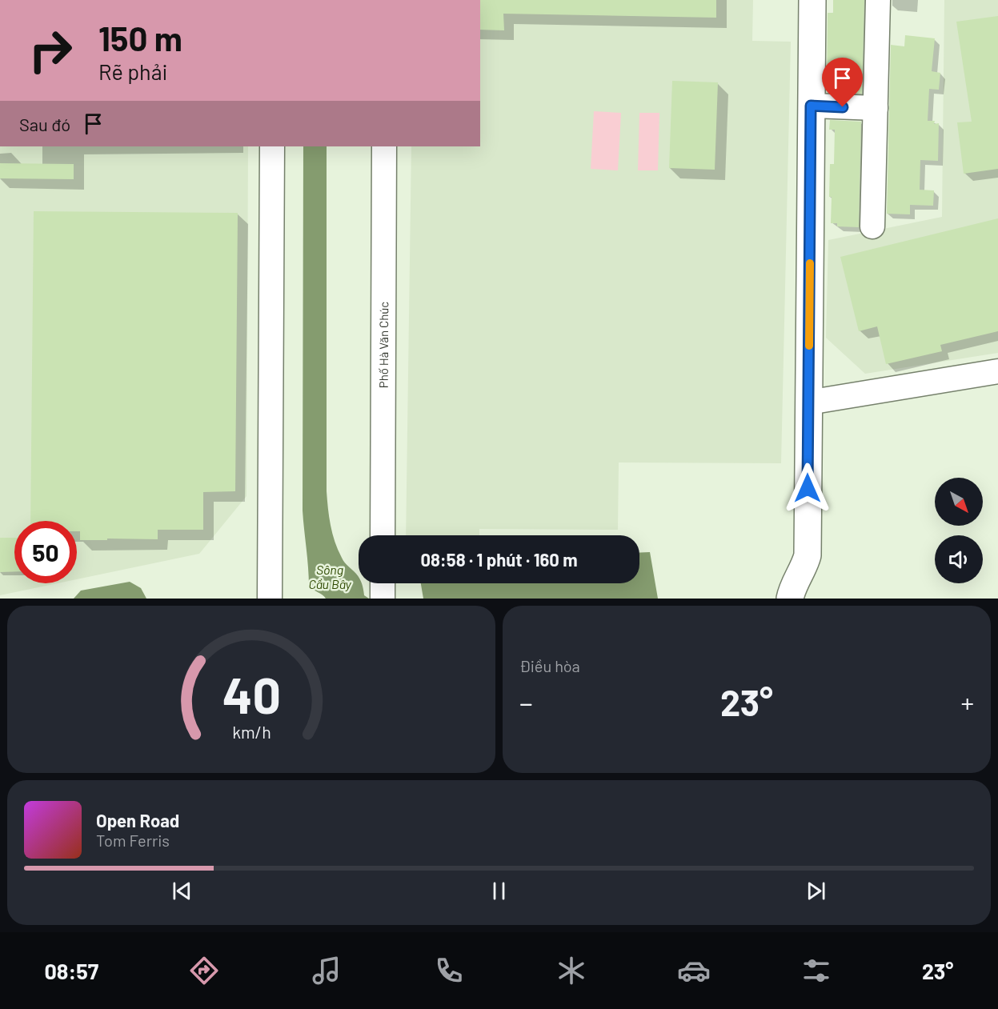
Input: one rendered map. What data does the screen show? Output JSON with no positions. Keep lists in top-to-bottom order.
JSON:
{
  "streets": {
    "street": ["Phố Hà Văn Chúc"]
  },
  "water": ["Sông Cầu Bây"],
  "north": "bottom right",
  "page": {
    "turn": ["150 m", "Rẽ phải"],
    "then": "Sau đó",
    "limit": "50",
    "trip": "08:58 · 1 phút · 160 m",
    "tile": "Điều hòa",
    "heat": ["−", "23°", "+"],
    "song": ["Open Road", "Tom Ferris"],
    "tabs": ["08:57", "23°"],
    "gauge": ["40", "km/h"]
  }
}
